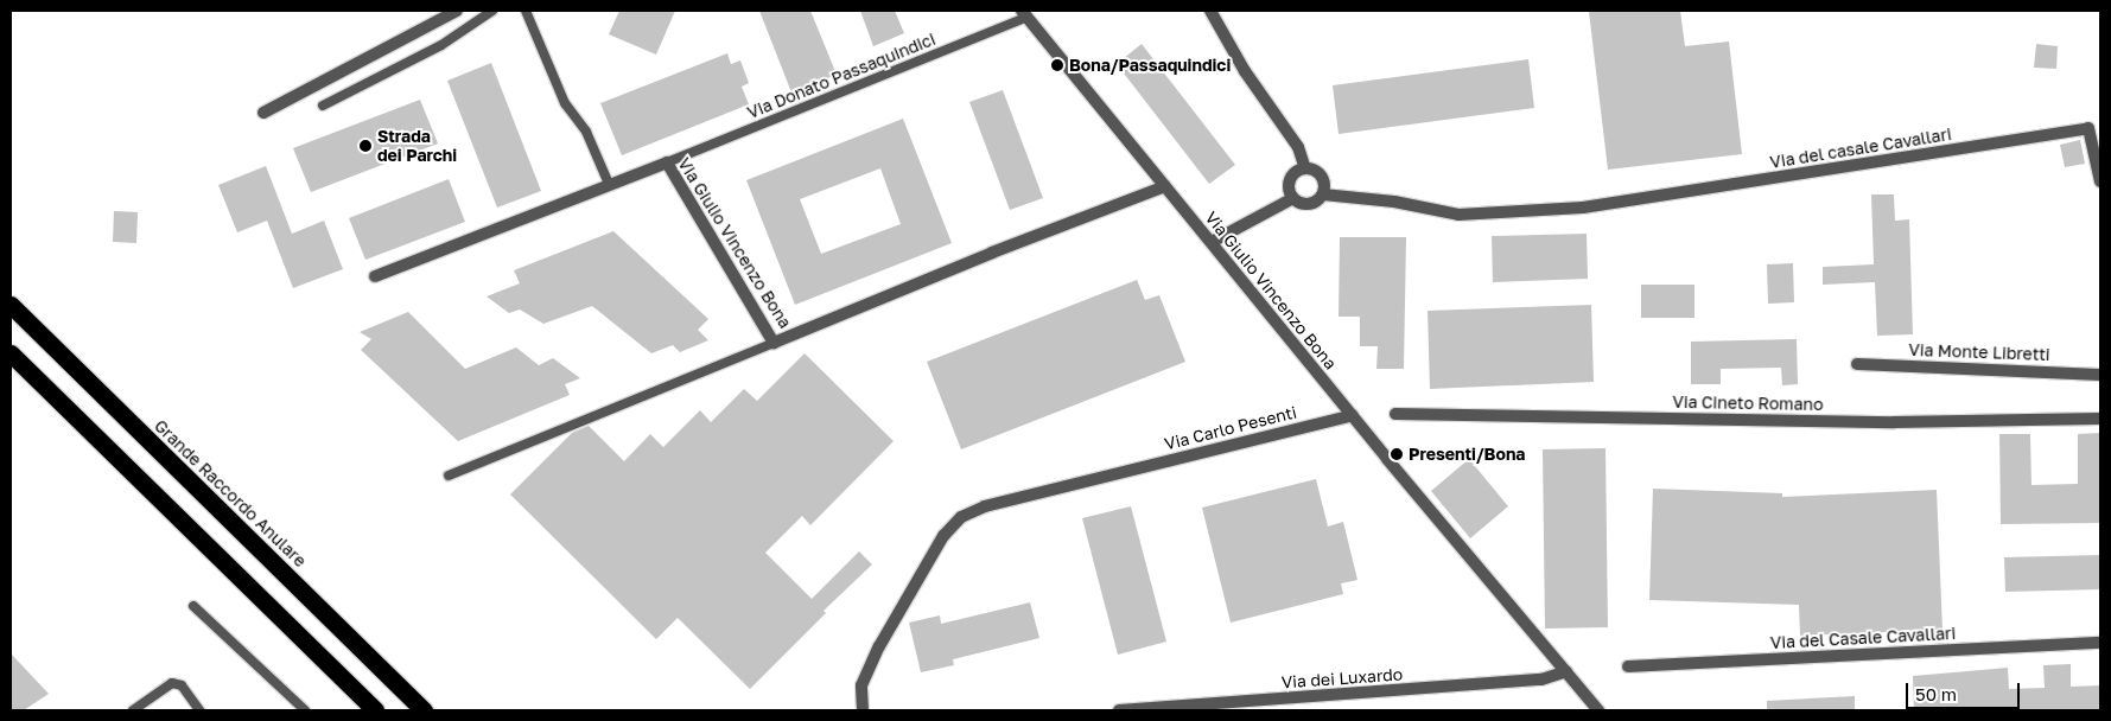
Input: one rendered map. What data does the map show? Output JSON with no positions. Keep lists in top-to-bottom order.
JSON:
{
  "streets": {
    "highway": ["Grande Raccordo Anulare"],
    "street": [
      "Via del casale Cavallari",
      "Via Giulio Vincenzo Bona",
      "Via Monte Libretti",
      "Via Cineto Romano",
      "Via Carlo Pesenti",
      "Via del Casale Cavallari",
      "Via dei Luxardo"
    ],
    "lane": ["Via Donato Passaquindici"]
  },
  "crossings": [
    ["Via Donato Passaquindici", "Via Giulio Vincenzo Bona"],
    ["Via Giulio Vincenzo Bona", "Via Carlo Pesenti"]
  ],
  "places": ["Bona/Passaquindici", "Strada dei Parchi", "Presenti/Bona"],
  "scale_bar": "50 m"
}
